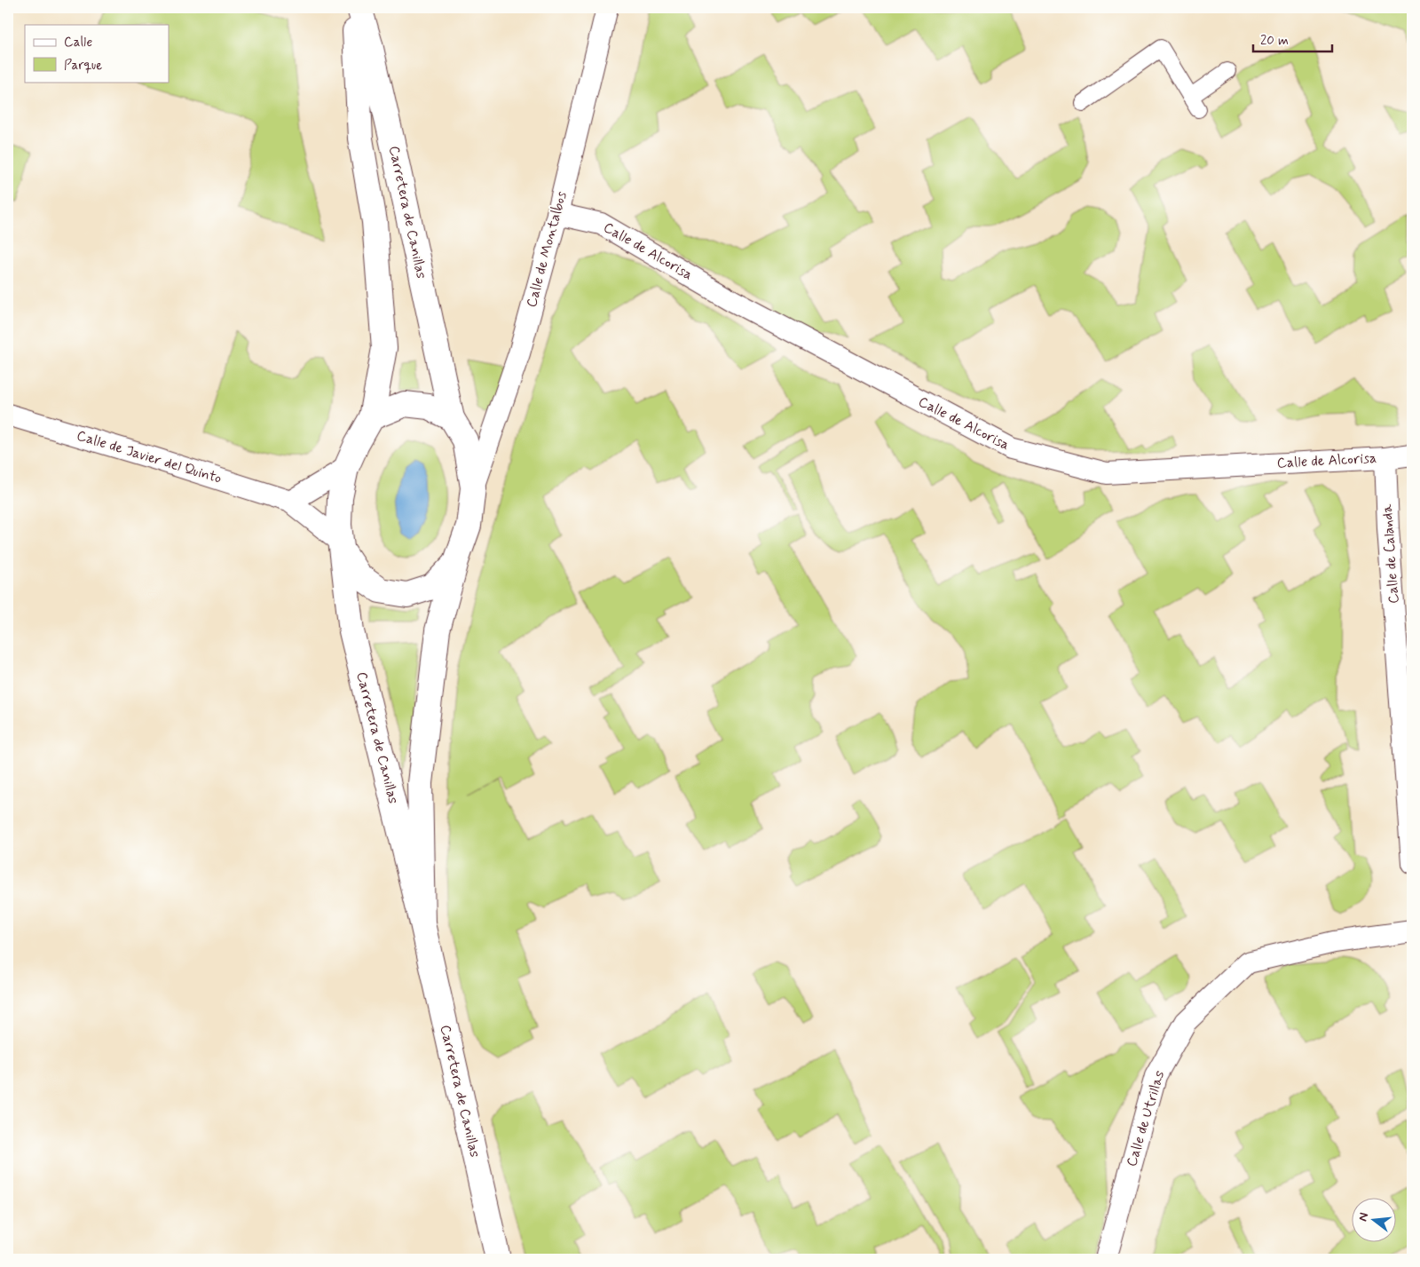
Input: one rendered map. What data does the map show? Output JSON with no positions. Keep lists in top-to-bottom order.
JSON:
{
  "streets": {
    "street": [
      "Carretera de Canillas",
      "Calle de Montalbos",
      "Calle de Alcorisa",
      "Calle de Javier del Quinto",
      "Calle de Calanda",
      "Calle de Utrillas"
    ]
  },
  "crossings": [
    ["Carretera de Canillas", "Calle de Montalbos"],
    ["Carretera de Canillas", "Calle de Javier del Quinto"],
    ["Calle de Montalbos", "Calle de Alcorisa"],
    ["Calle de Alcorisa", "Calle de Calanda"]
  ],
  "legend": ["Calle", "Parque"],
  "scale_bar": "20 m",
  "north": "left"
}
